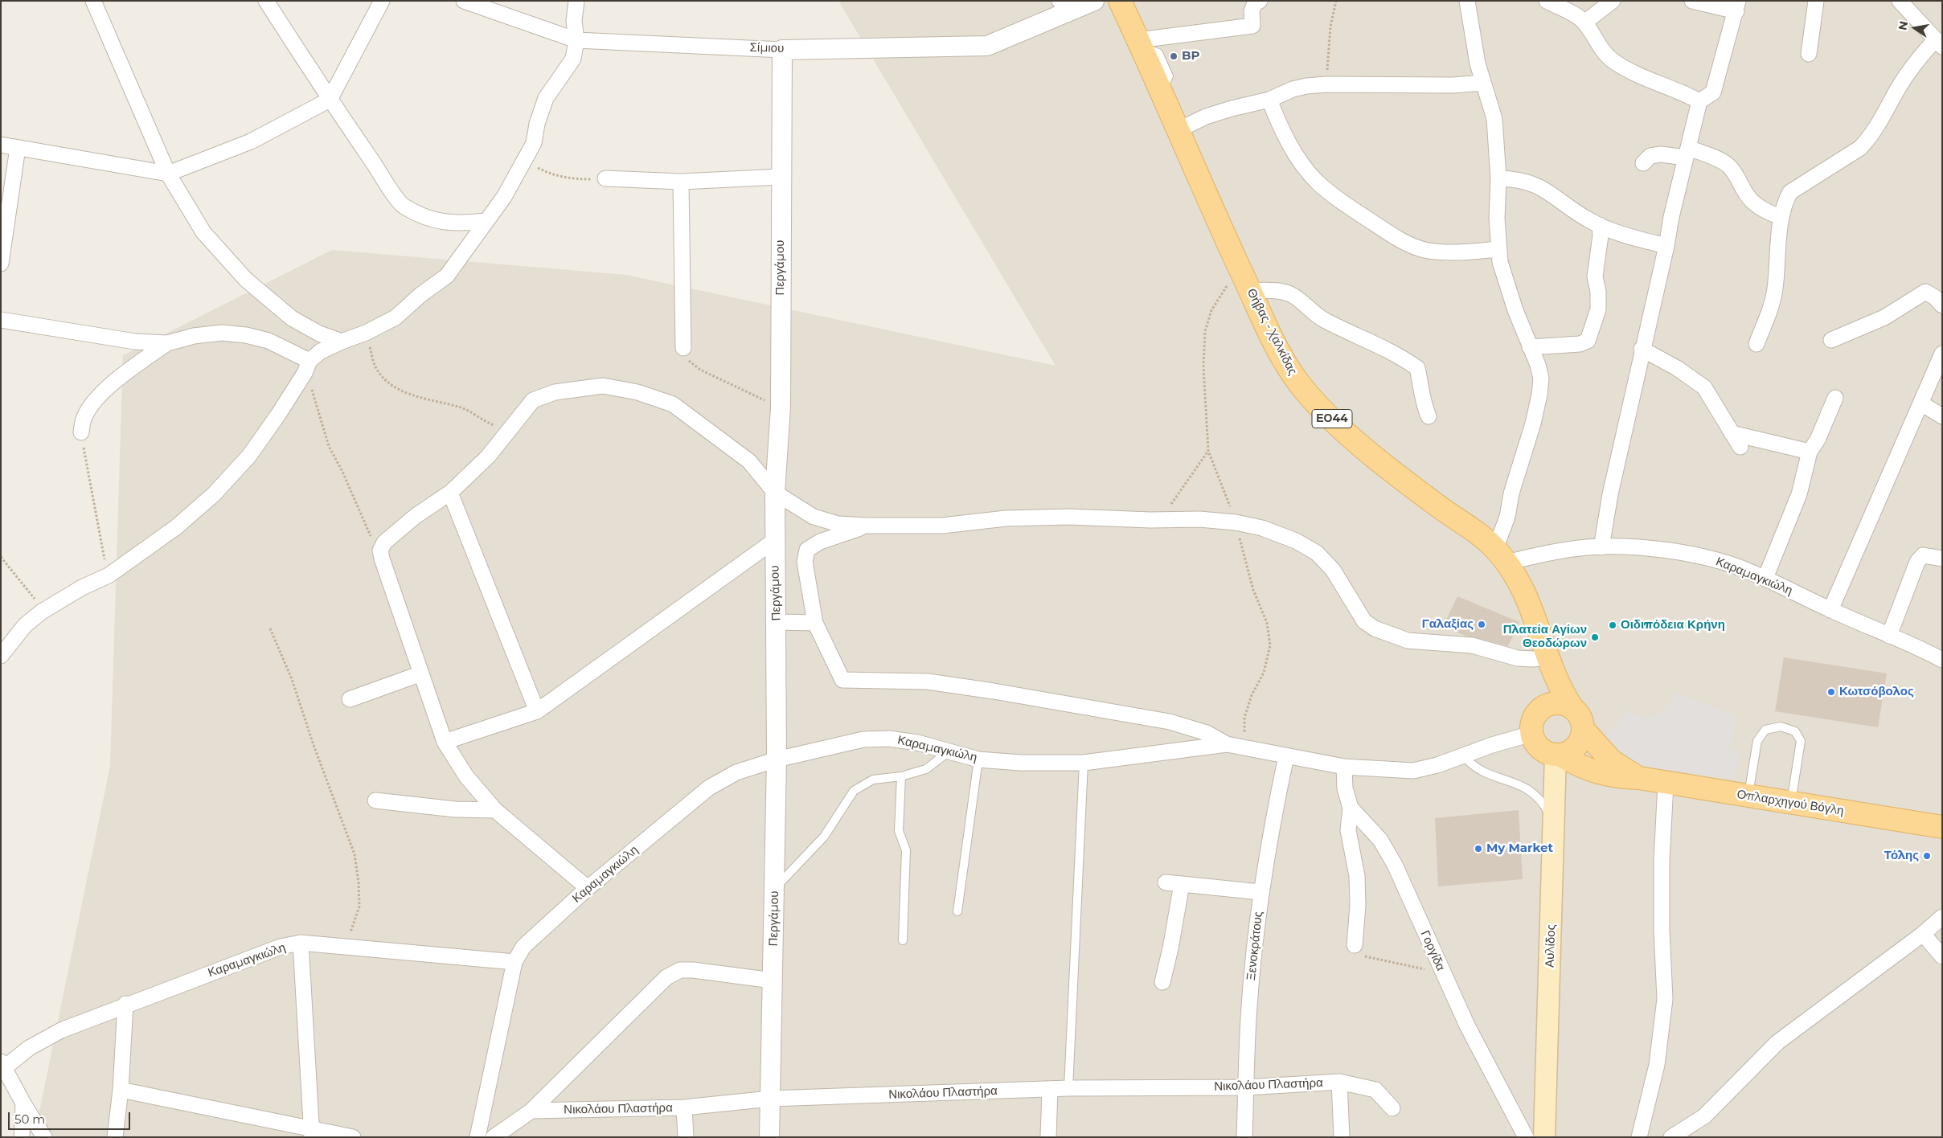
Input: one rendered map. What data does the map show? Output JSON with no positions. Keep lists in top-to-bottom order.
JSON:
{
  "streets": {
    "main road": [
      "Θήβας - Χαλκίδας",
      "ΕΟ44",
      "Οπλαρχηγού Βόγλη",
      "Αυλίδος"
    ],
    "street": [
      "Σίμιου",
      "Περγάμου",
      "Καραμαγκιώλη",
      "Ξενοκράτους",
      "Γοργίδα",
      "Νικολάου Πλαστήρα"
    ]
  },
  "crossings": [
    ["Σίμιου", "Περγάμου"],
    ["Περγάμου", "Καραμαγκιώλη"],
    ["Περγάμου", "Νικολάου Πλαστήρα"],
    ["Θήβας - Χαλκίδας", "ΕΟ44"],
    ["Θήβας - Χαλκίδας", "Καραμαγκιώλη"],
    ["Θήβας - Χαλκίδας", "Οπλαρχηγού Βόγλη"],
    ["Θήβας - Χαλκίδας", "Αυλίδος"],
    ["ΕΟ44", "Οπλαρχηγού Βόγλη"],
    ["ΕΟ44", "Αυλίδος"],
    ["Οπλαρχηγού Βόγλη", "Αυλίδος"],
    ["Ξενοκράτους", "Νικολάου Πλαστήρα"]
  ],
  "places": [
    "BP",
    "Γαλαξίας",
    "Οιδιπόδεια Κρήνη",
    "Πλατεία Αγίων Θεοδώρων",
    "Κωτσόβολος",
    "My Market",
    "Τόλης"
  ],
  "scale_bar": "50 m",
  "north": "left"
}
